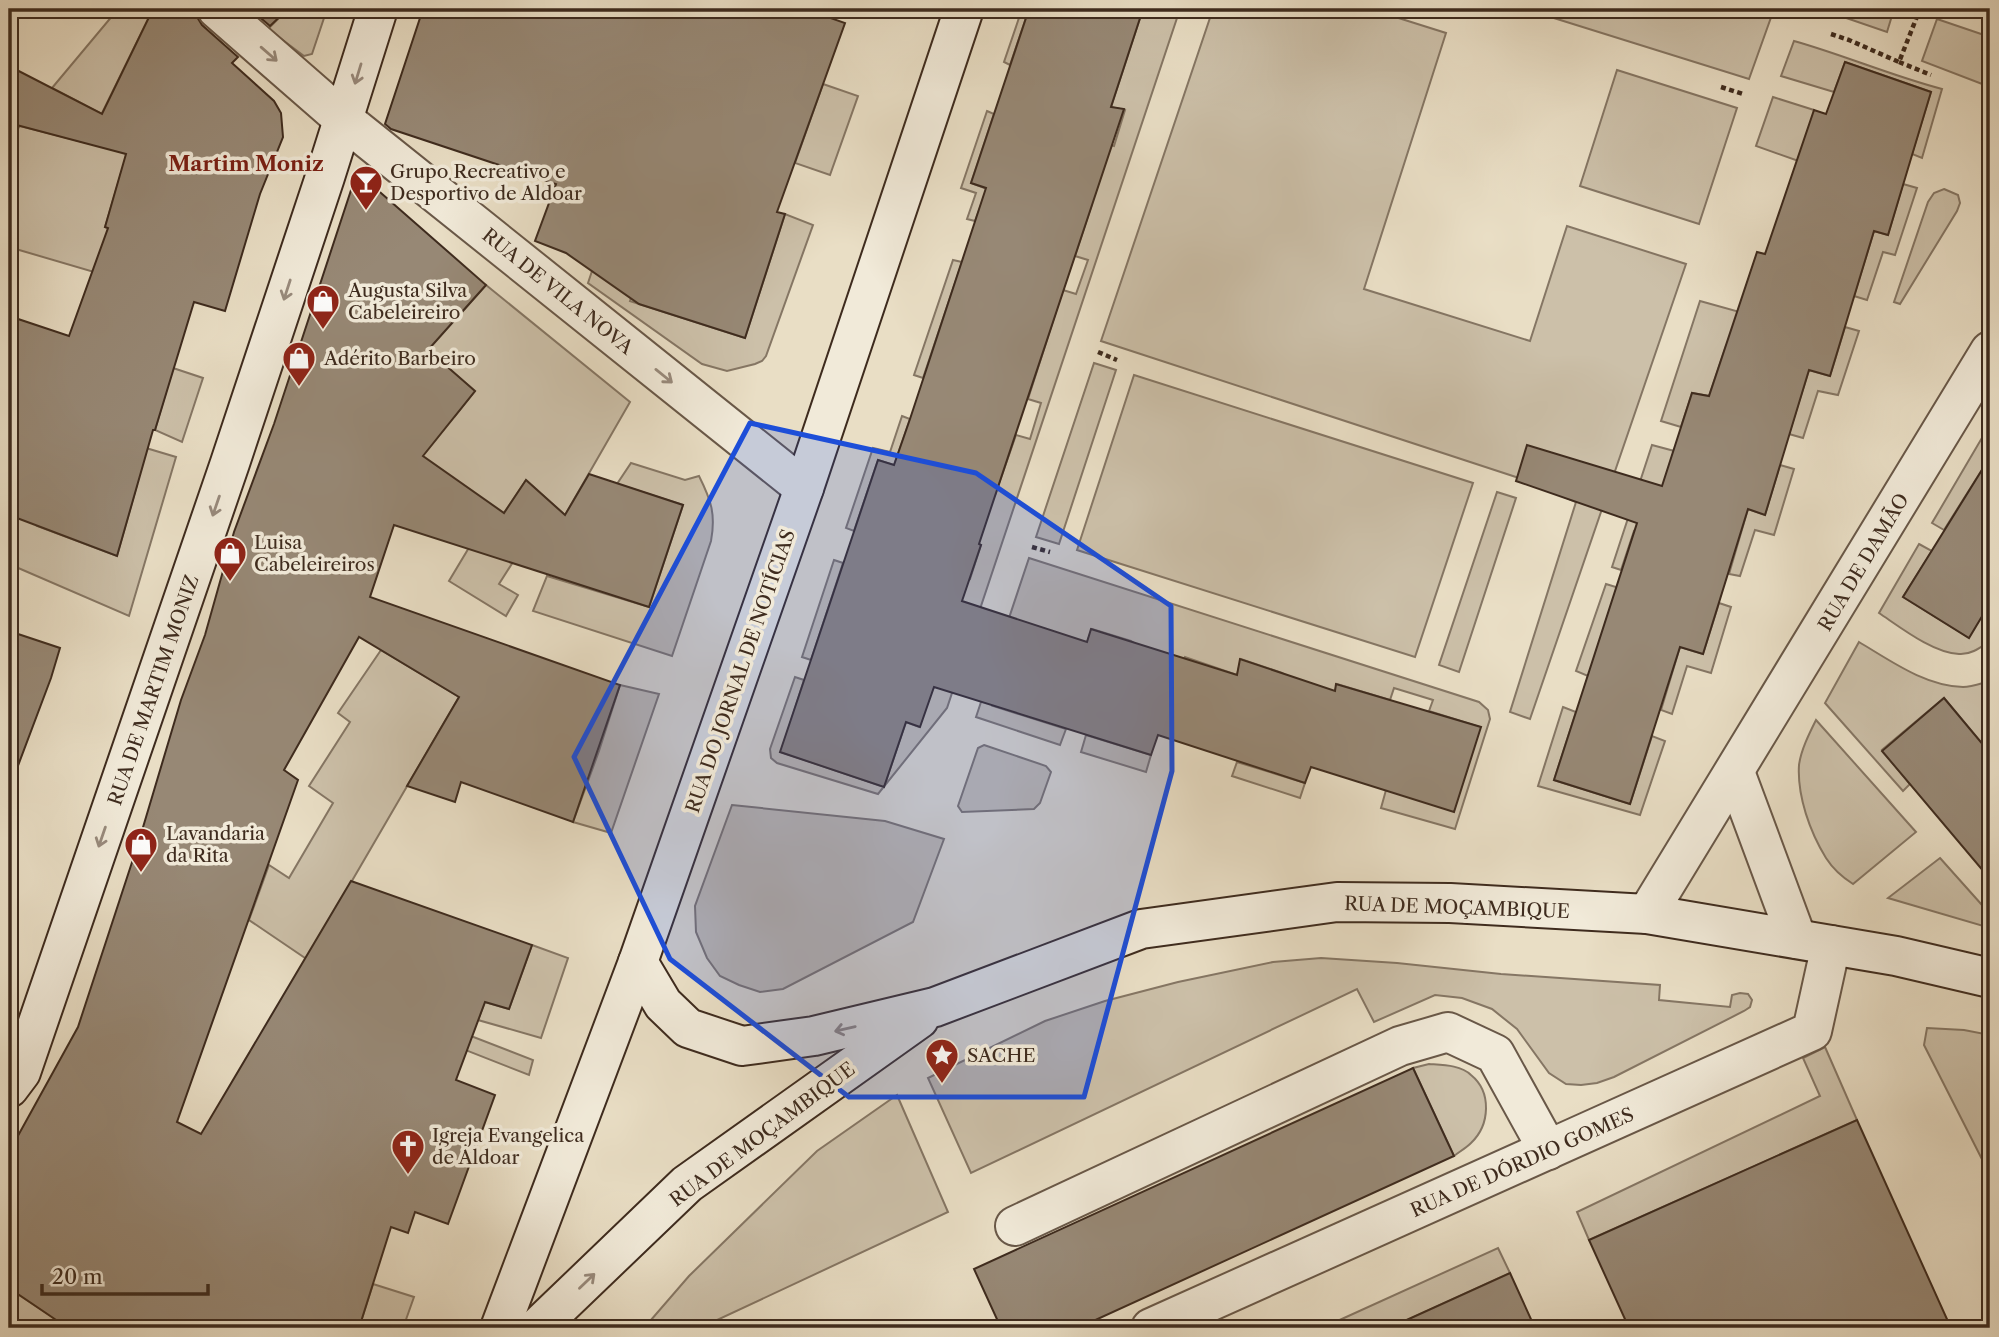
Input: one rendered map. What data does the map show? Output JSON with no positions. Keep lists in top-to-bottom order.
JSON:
{
  "streets": {
    "street": [
      "RUA DE VILA NOVA",
      "RUA DE DAMÃO",
      "RUA DO JORNAL DE NOTÍCIAS",
      "RUA DE MARTIM MONIZ",
      "RUA DE MOÇAMBIQUE",
      "RUA DE DÓRDIO GOMES"
    ]
  },
  "crossings": [
    ["RUA DE VILA NOVA", "RUA DO JORNAL DE NOTÍCIAS"],
    ["RUA DE VILA NOVA", "RUA DE MARTIM MONIZ"],
    ["RUA DE DAMÃO", "RUA DE MOÇAMBIQUE"],
    ["RUA DO JORNAL DE NOTÍCIAS", "RUA DE MOÇAMBIQUE"],
    ["RUA DE MOÇAMBIQUE", "RUA DE DÓRDIO GOMES"]
  ],
  "one_way": ["RUA DE VILA NOVA", "RUA DE MARTIM MONIZ"],
  "districts": ["Martim Moniz"],
  "places": {
    "bar": ["Grupo Recreativo e Desportivo de Aldoar"],
    "shop": [
      "Augusta Silva Cabeleireiro",
      "Adérito Barbeiro",
      "Luisa Cabeleireiros",
      "Lavandaria da Rita"
    ],
    "place": ["SACHE"],
    "church": ["Igreja Evangelica de Aldoar"]
  },
  "scale_bar": "20 m"
}
